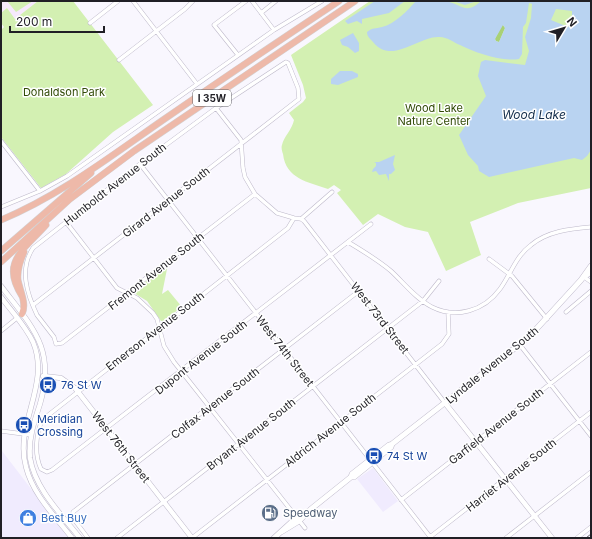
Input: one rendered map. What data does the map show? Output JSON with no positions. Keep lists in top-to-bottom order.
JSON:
{
  "streets": {
    "highway": ["I 35W"],
    "main road": ["Lyndale Avenue South"],
    "street": [
      "Humboldt Avenue South",
      "Girard Avenue South",
      "Fremont Avenue South",
      "West 73rd Street",
      "Emerson Avenue South",
      "West 74th Street",
      "Dupont Avenue South",
      "Colfax Avenue South",
      "Garfield Avenue South",
      "Aldrich Avenue South",
      "Bryant Avenue South",
      "West 76th Street",
      "Harriet Avenue South"
    ]
  },
  "crossings": [
    ["Humboldt Avenue South", "Girard Avenue South"],
    ["Humboldt Avenue South", "Fremont Avenue South"],
    ["Humboldt Avenue South", "West 74th Street"],
    ["Girard Avenue South", "West 74th Street"],
    ["Fremont Avenue South", "West 74th Street"],
    ["West 73rd Street", "Dupont Avenue South"],
    ["West 73rd Street", "Lyndale Avenue South"],
    ["West 73rd Street", "Colfax Avenue South"],
    ["West 73rd Street", "Garfield Avenue South"],
    ["West 73rd Street", "Aldrich Avenue South"],
    ["West 73rd Street", "Bryant Avenue South"],
    ["West 73rd Street", "Harriet Avenue South"],
    ["Emerson Avenue South", "West 74th Street"],
    ["Emerson Avenue South", "Dupont Avenue South"],
    ["Emerson Avenue South", "West 76th Street"],
    ["West 74th Street", "Dupont Avenue South"],
    ["West 74th Street", "Lyndale Avenue South"],
    ["West 74th Street", "Colfax Avenue South"],
    ["West 74th Street", "Garfield Avenue South"],
    ["West 74th Street", "Aldrich Avenue South"],
    ["West 74th Street", "Bryant Avenue South"],
    ["West 74th Street", "Harriet Avenue South"],
    ["Dupont Avenue South", "West 76th Street"],
    ["Colfax Avenue South", "West 76th Street"],
    ["Aldrich Avenue South", "West 76th Street"],
    ["Bryant Avenue South", "West 76th Street"]
  ],
  "water": ["Wood Lake"],
  "parks": ["Donaldson Park", "Wood Lake Nature Center"],
  "places": {
    "bus stop": ["76 St W", "Meridian Crossing", "74 St W"],
    "fuel station": ["Speedway"],
    "shop": ["Best Buy"]
  },
  "scale_bar": "200 m",
  "north": "top right"
}
